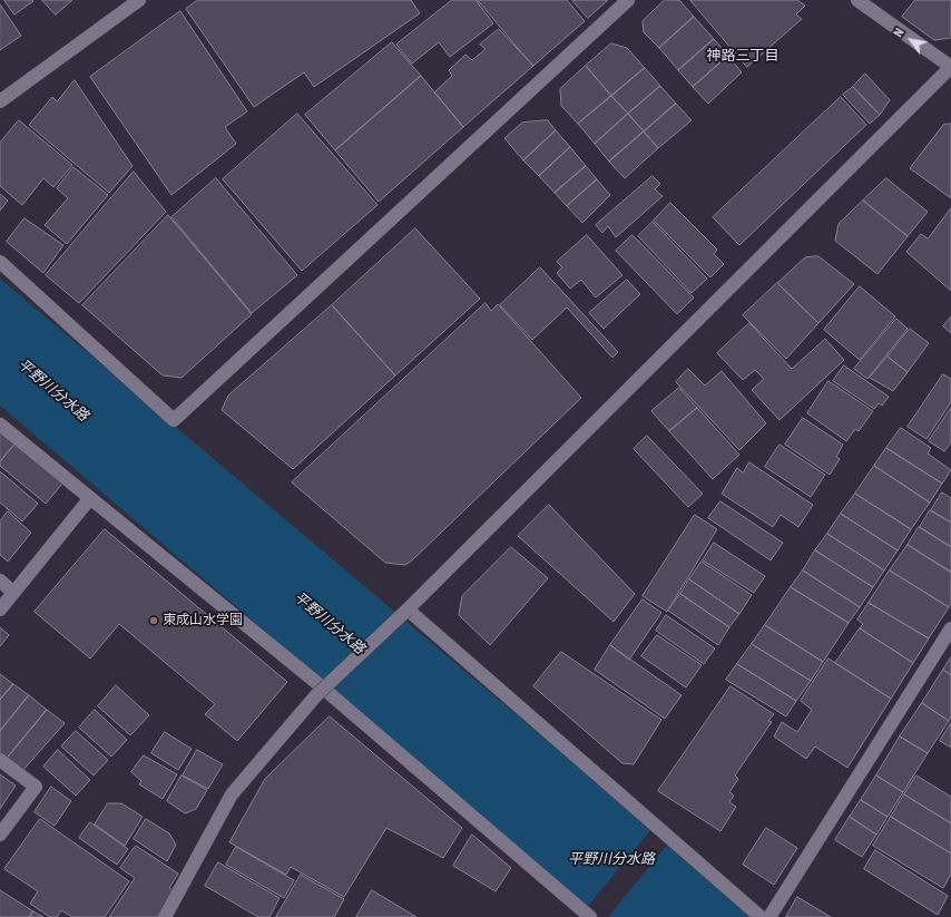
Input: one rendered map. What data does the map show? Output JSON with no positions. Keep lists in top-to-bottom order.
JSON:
{
  "districts": ["神路三丁目"],
  "water": ["平野川分水路"],
  "places": ["東成山水学園"],
  "north": "top left"
}
